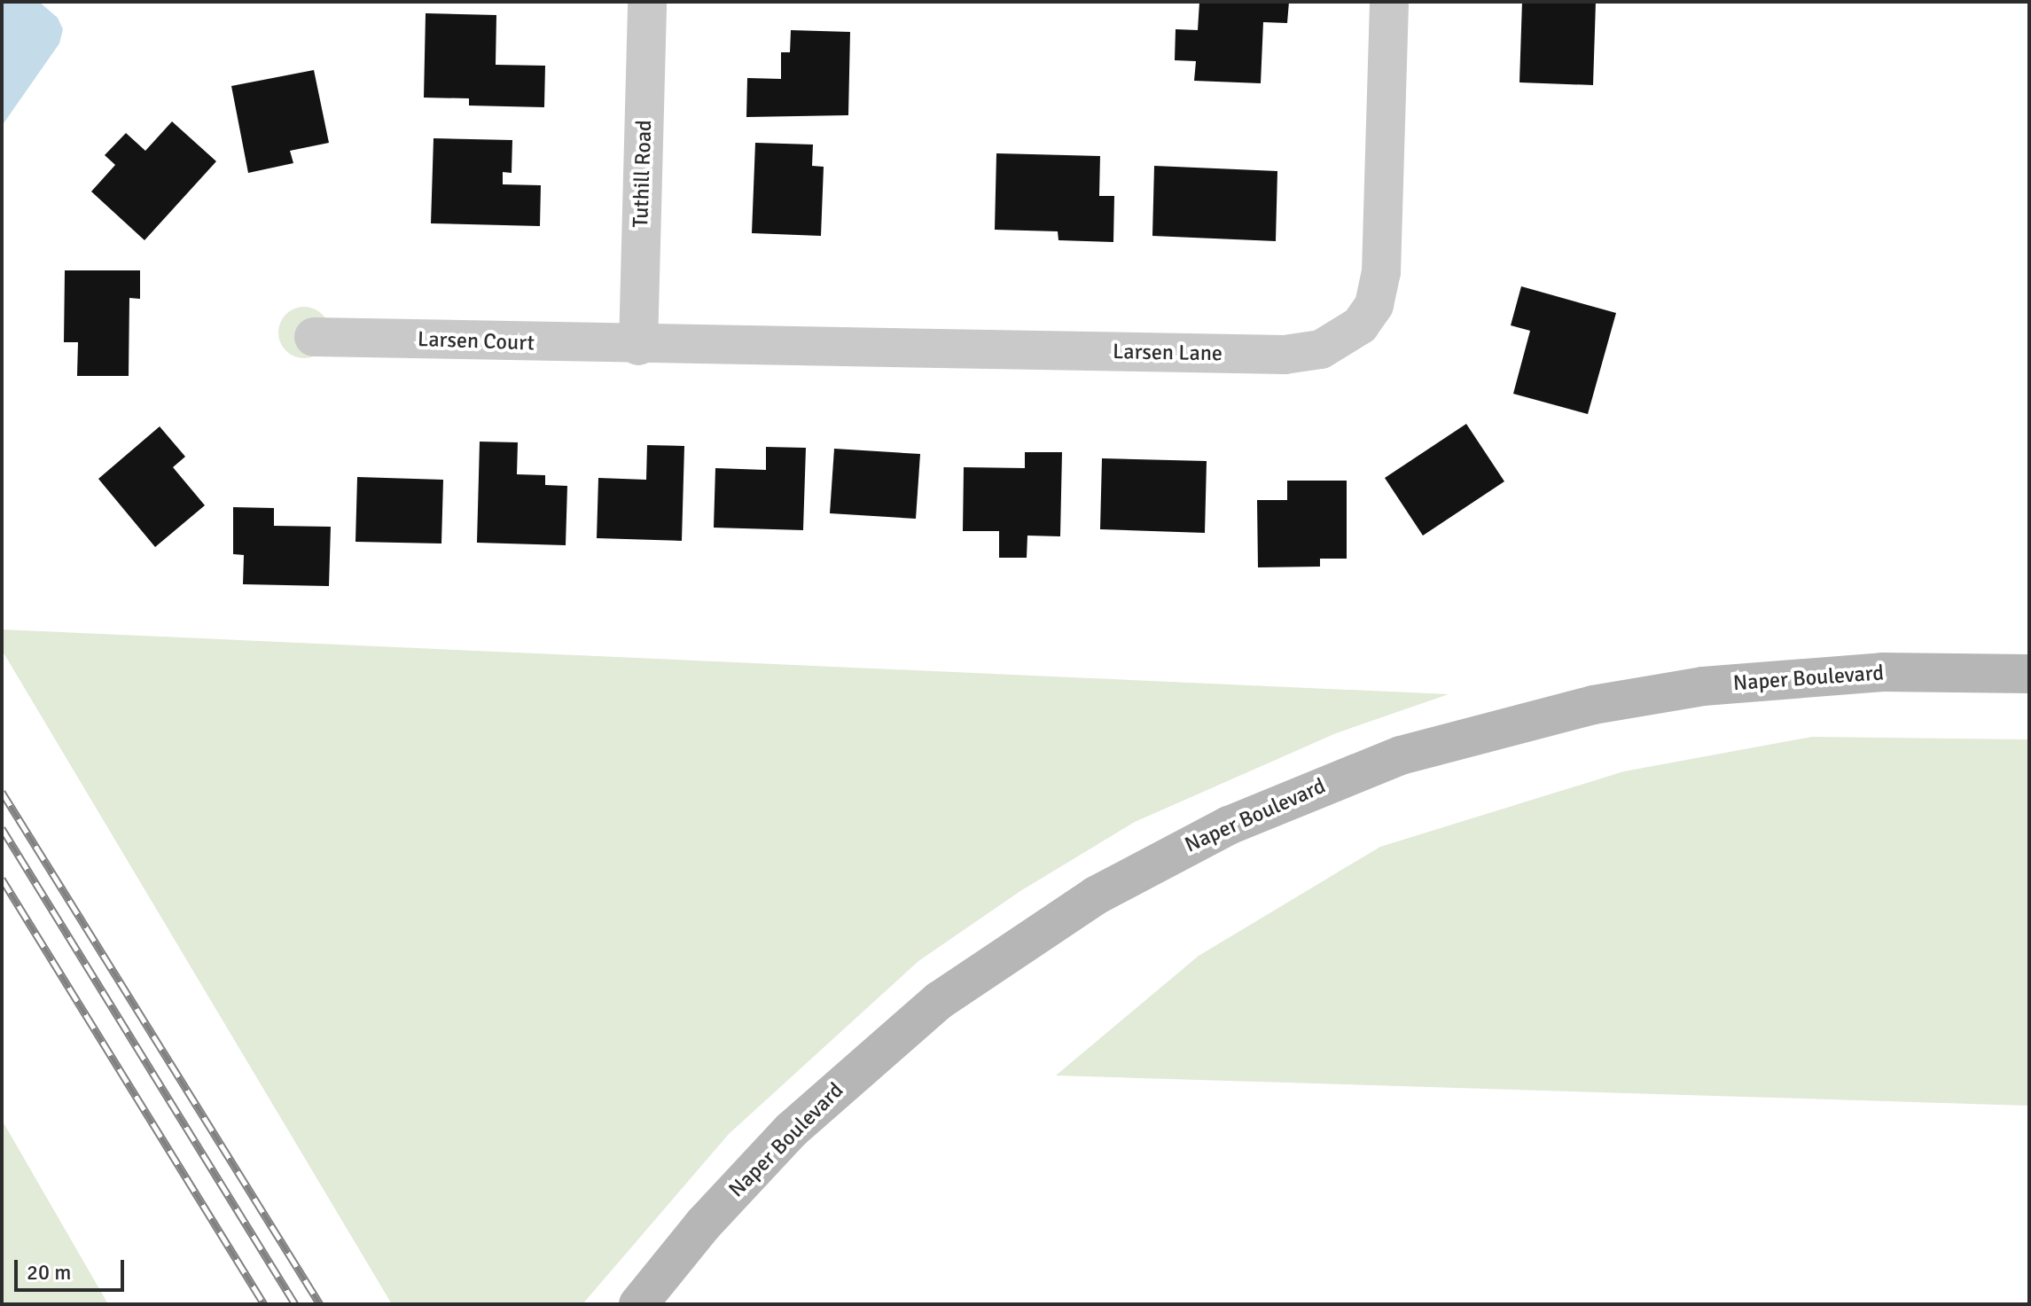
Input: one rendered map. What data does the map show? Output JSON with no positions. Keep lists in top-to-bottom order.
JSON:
{
  "streets": {
    "main road": ["Naper Boulevard"],
    "street": ["Tuthill Road", "Larsen Court", "Larsen Lane"]
  },
  "crossings": [
    ["Tuthill Road", "Larsen Court"],
    ["Tuthill Road", "Larsen Lane"],
    ["Larsen Court", "Larsen Lane"]
  ],
  "scale_bar": "20 m"
}
